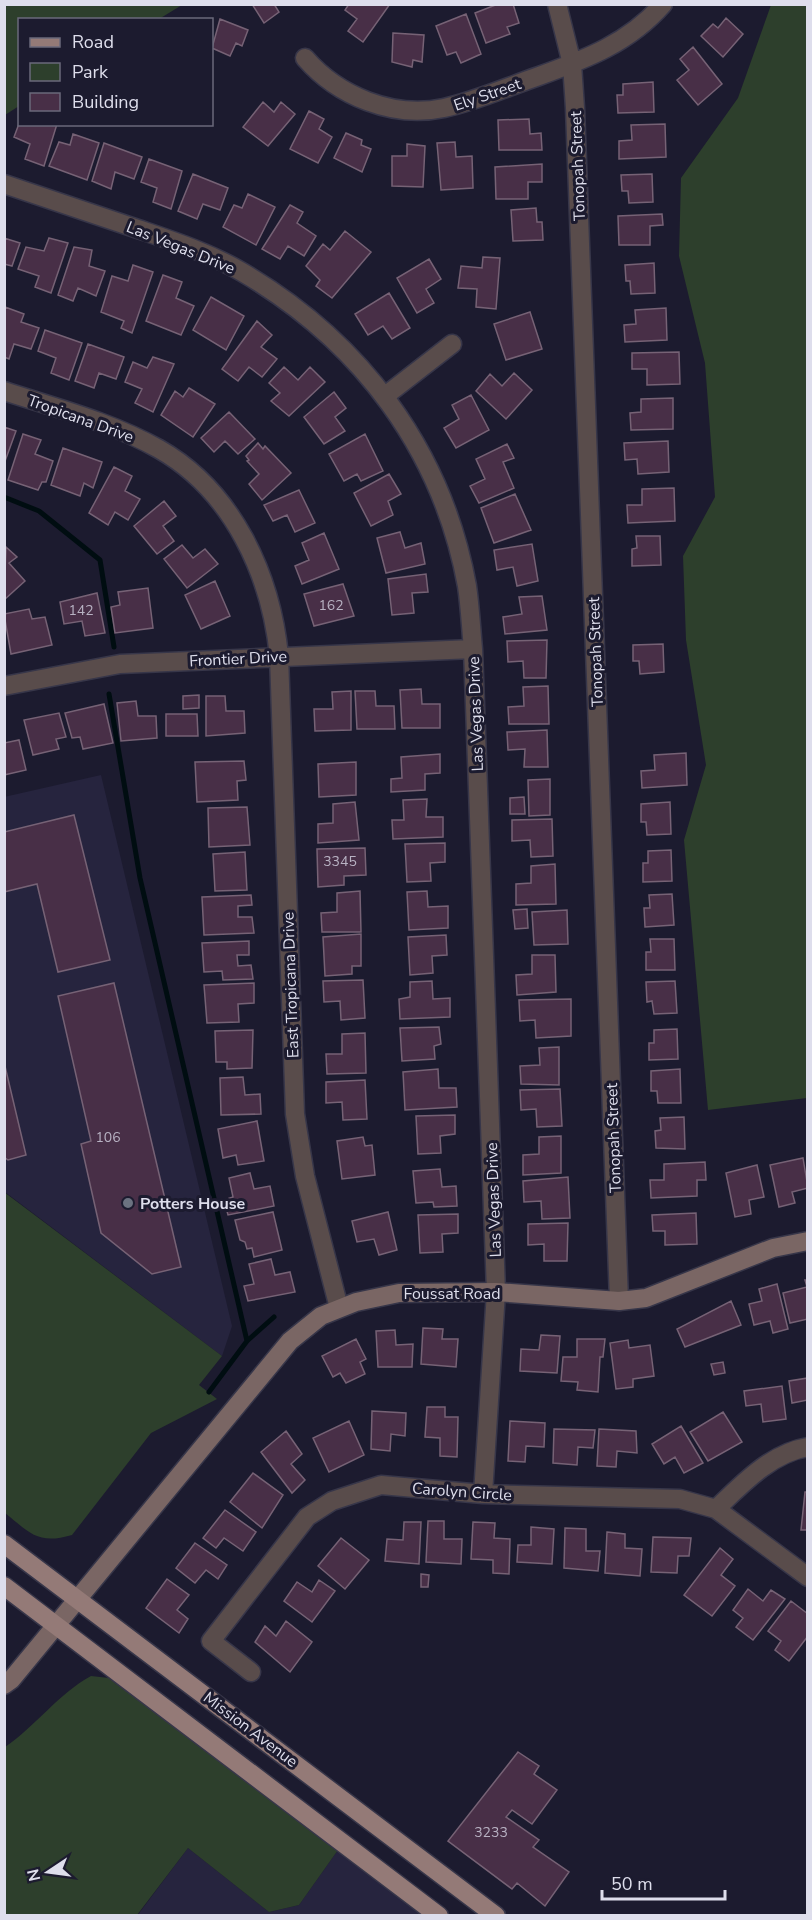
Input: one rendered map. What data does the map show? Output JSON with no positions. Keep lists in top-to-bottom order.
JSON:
{
  "streets": {
    "main road": ["Foussat Road", "Mission Avenue"],
    "street": [
      "Ely Street",
      "Tonopah Street",
      "Las Vegas Drive",
      "Tropicana Drive",
      "Frontier Drive",
      "East Tropicana Drive",
      "Carolyn Circle"
    ]
  },
  "crossings": [
    ["Ely Street", "Tonopah Street"],
    ["Tonopah Street", "Foussat Road"],
    ["Las Vegas Drive", "Frontier Drive"],
    ["Las Vegas Drive", "Foussat Road"],
    ["Las Vegas Drive", "Carolyn Circle"],
    ["Tropicana Drive", "Frontier Drive"],
    ["Tropicana Drive", "East Tropicana Drive"],
    ["Frontier Drive", "East Tropicana Drive"],
    ["East Tropicana Drive", "Foussat Road"],
    ["Foussat Road", "Mission Avenue"]
  ],
  "places": ["Potters House"],
  "house_numbers": [
    "162",
    "142",
    "3345",
    "106",
    "3233"
  ],
  "legend": ["Road", "Park", "Building"],
  "scale_bar": "50 m",
  "north": "left"
}
